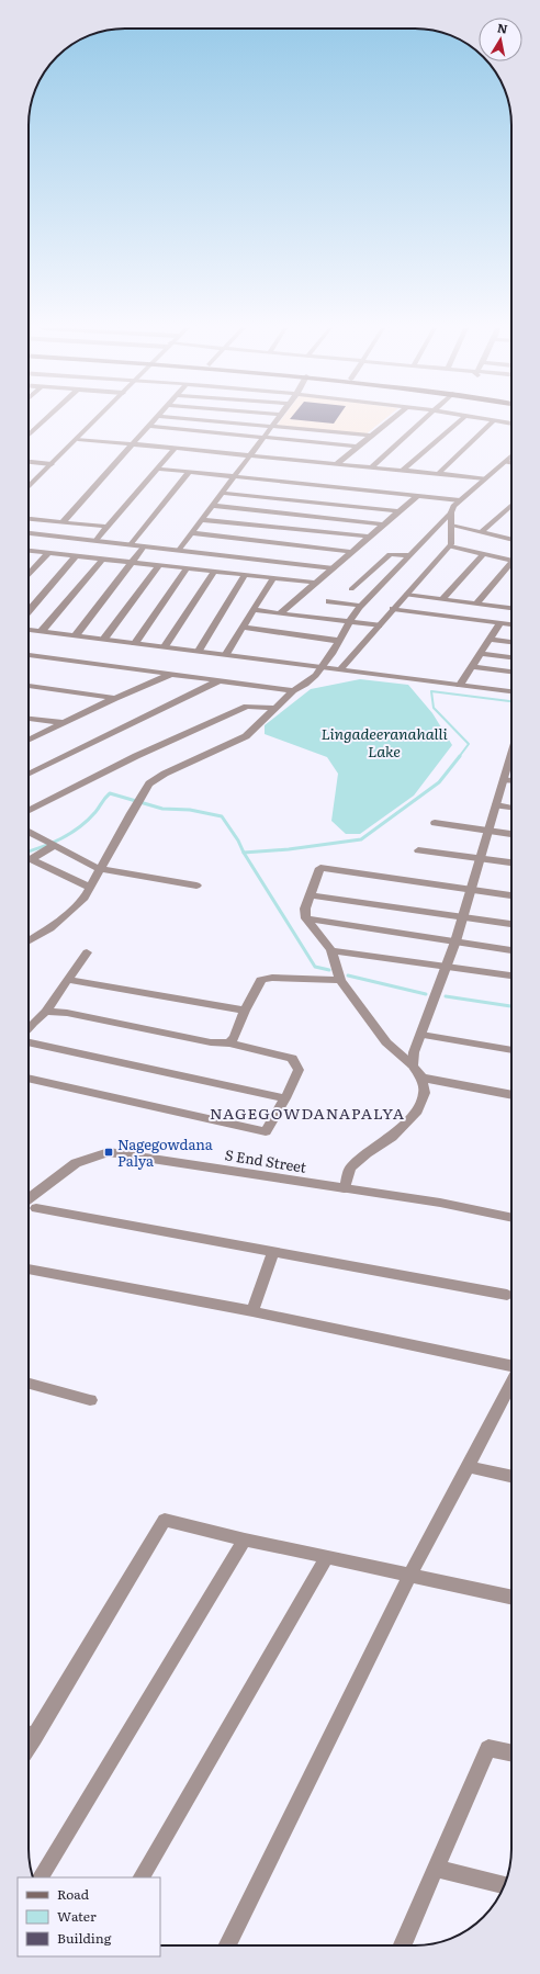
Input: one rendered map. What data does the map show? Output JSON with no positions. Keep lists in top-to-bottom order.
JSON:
{
  "streets": {
    "street": ["S End Street"]
  },
  "districts": ["NAGEGOWDANAPALYA"],
  "water": ["Lingadeeranahalli Lake"],
  "places": {
    "transit": ["Nagegowdana Palya"]
  },
  "legend": ["Road", "Water", "Building"],
  "north": "top"
}
